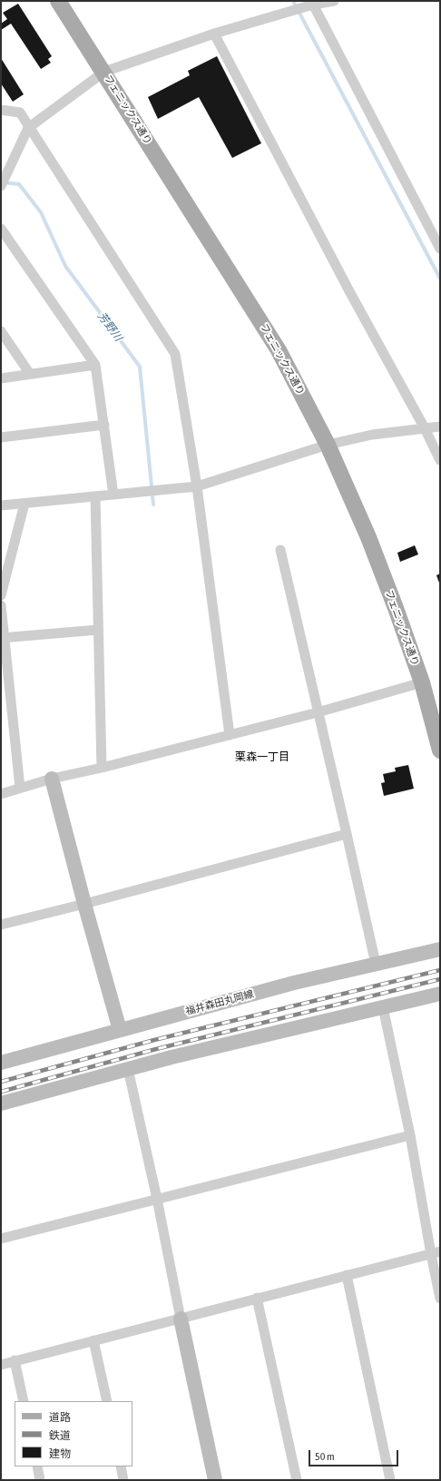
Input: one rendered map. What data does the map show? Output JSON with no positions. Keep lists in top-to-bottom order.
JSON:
{
  "streets": {
    "main road": ["フェニックス通り", "福井森田丸岡線"]
  },
  "districts": ["栗森一丁目"],
  "water": ["芳野川"],
  "legend": ["道路", "鉄道", "建物"],
  "scale_bar": "50 m"
}
